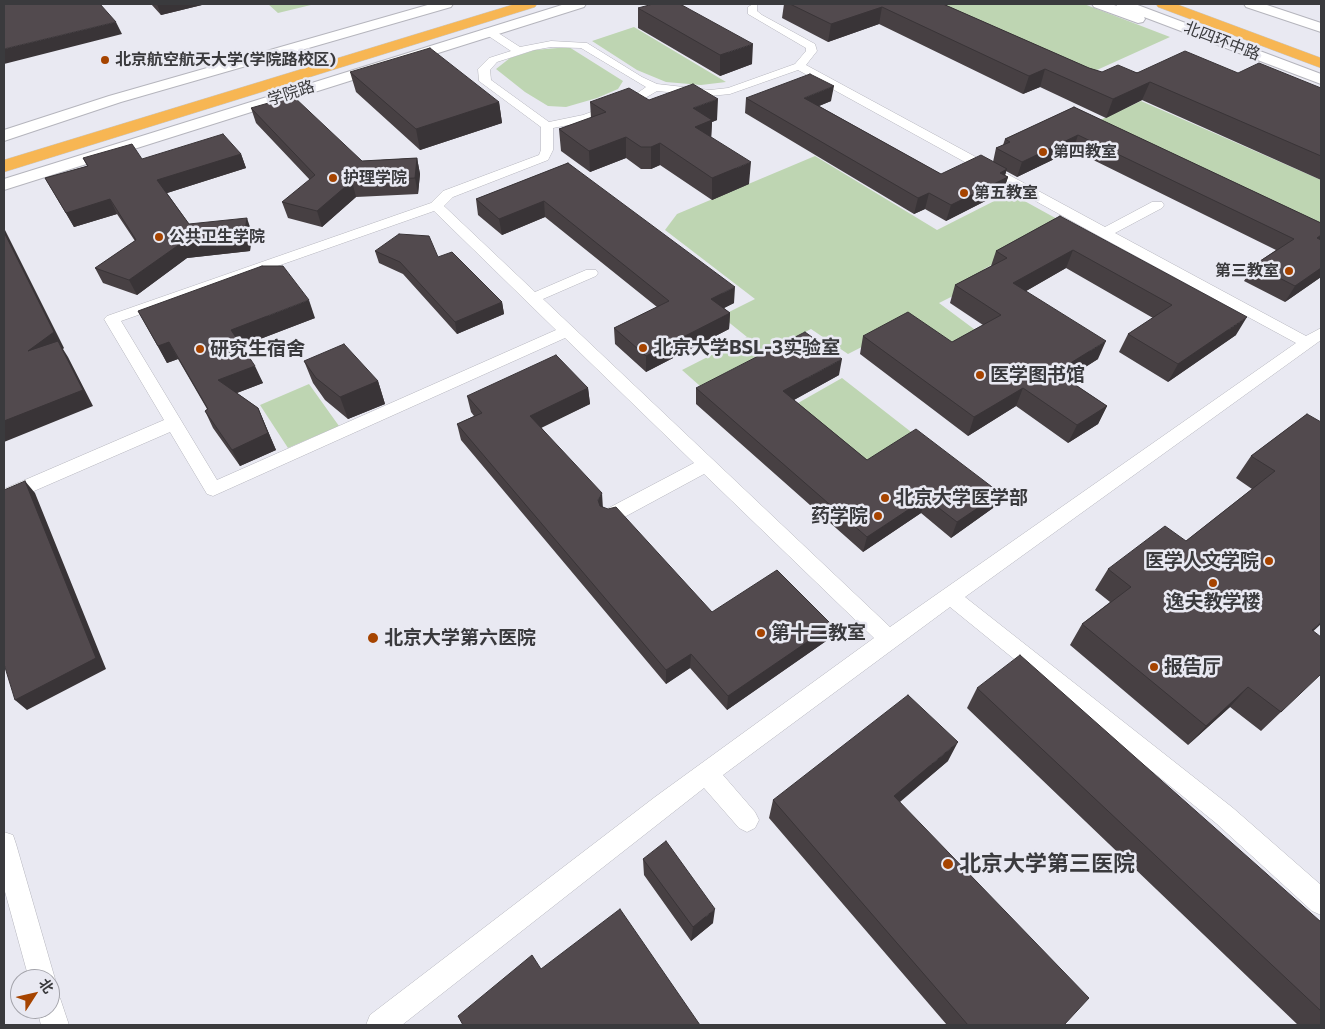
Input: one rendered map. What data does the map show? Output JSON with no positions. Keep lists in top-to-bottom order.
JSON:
{
  "streets": {
    "highway": ["北四环中路", "学院路"]
  },
  "places": [
    "北京航空航天大学(学院路校区)",
    "第四教室",
    "护理学院",
    "第五教室",
    "公共卫生学院",
    "第三教室",
    "北京大学BSL-3实验室",
    "研究生宿舍",
    "医学图书馆",
    "北京大学医学部",
    "药学院",
    "医学人文学院",
    "逸夫教学楼",
    "第十二教室",
    "北京大学第六医院",
    "报告厅",
    "北京大学第三医院"
  ],
  "north": "top right"
}
